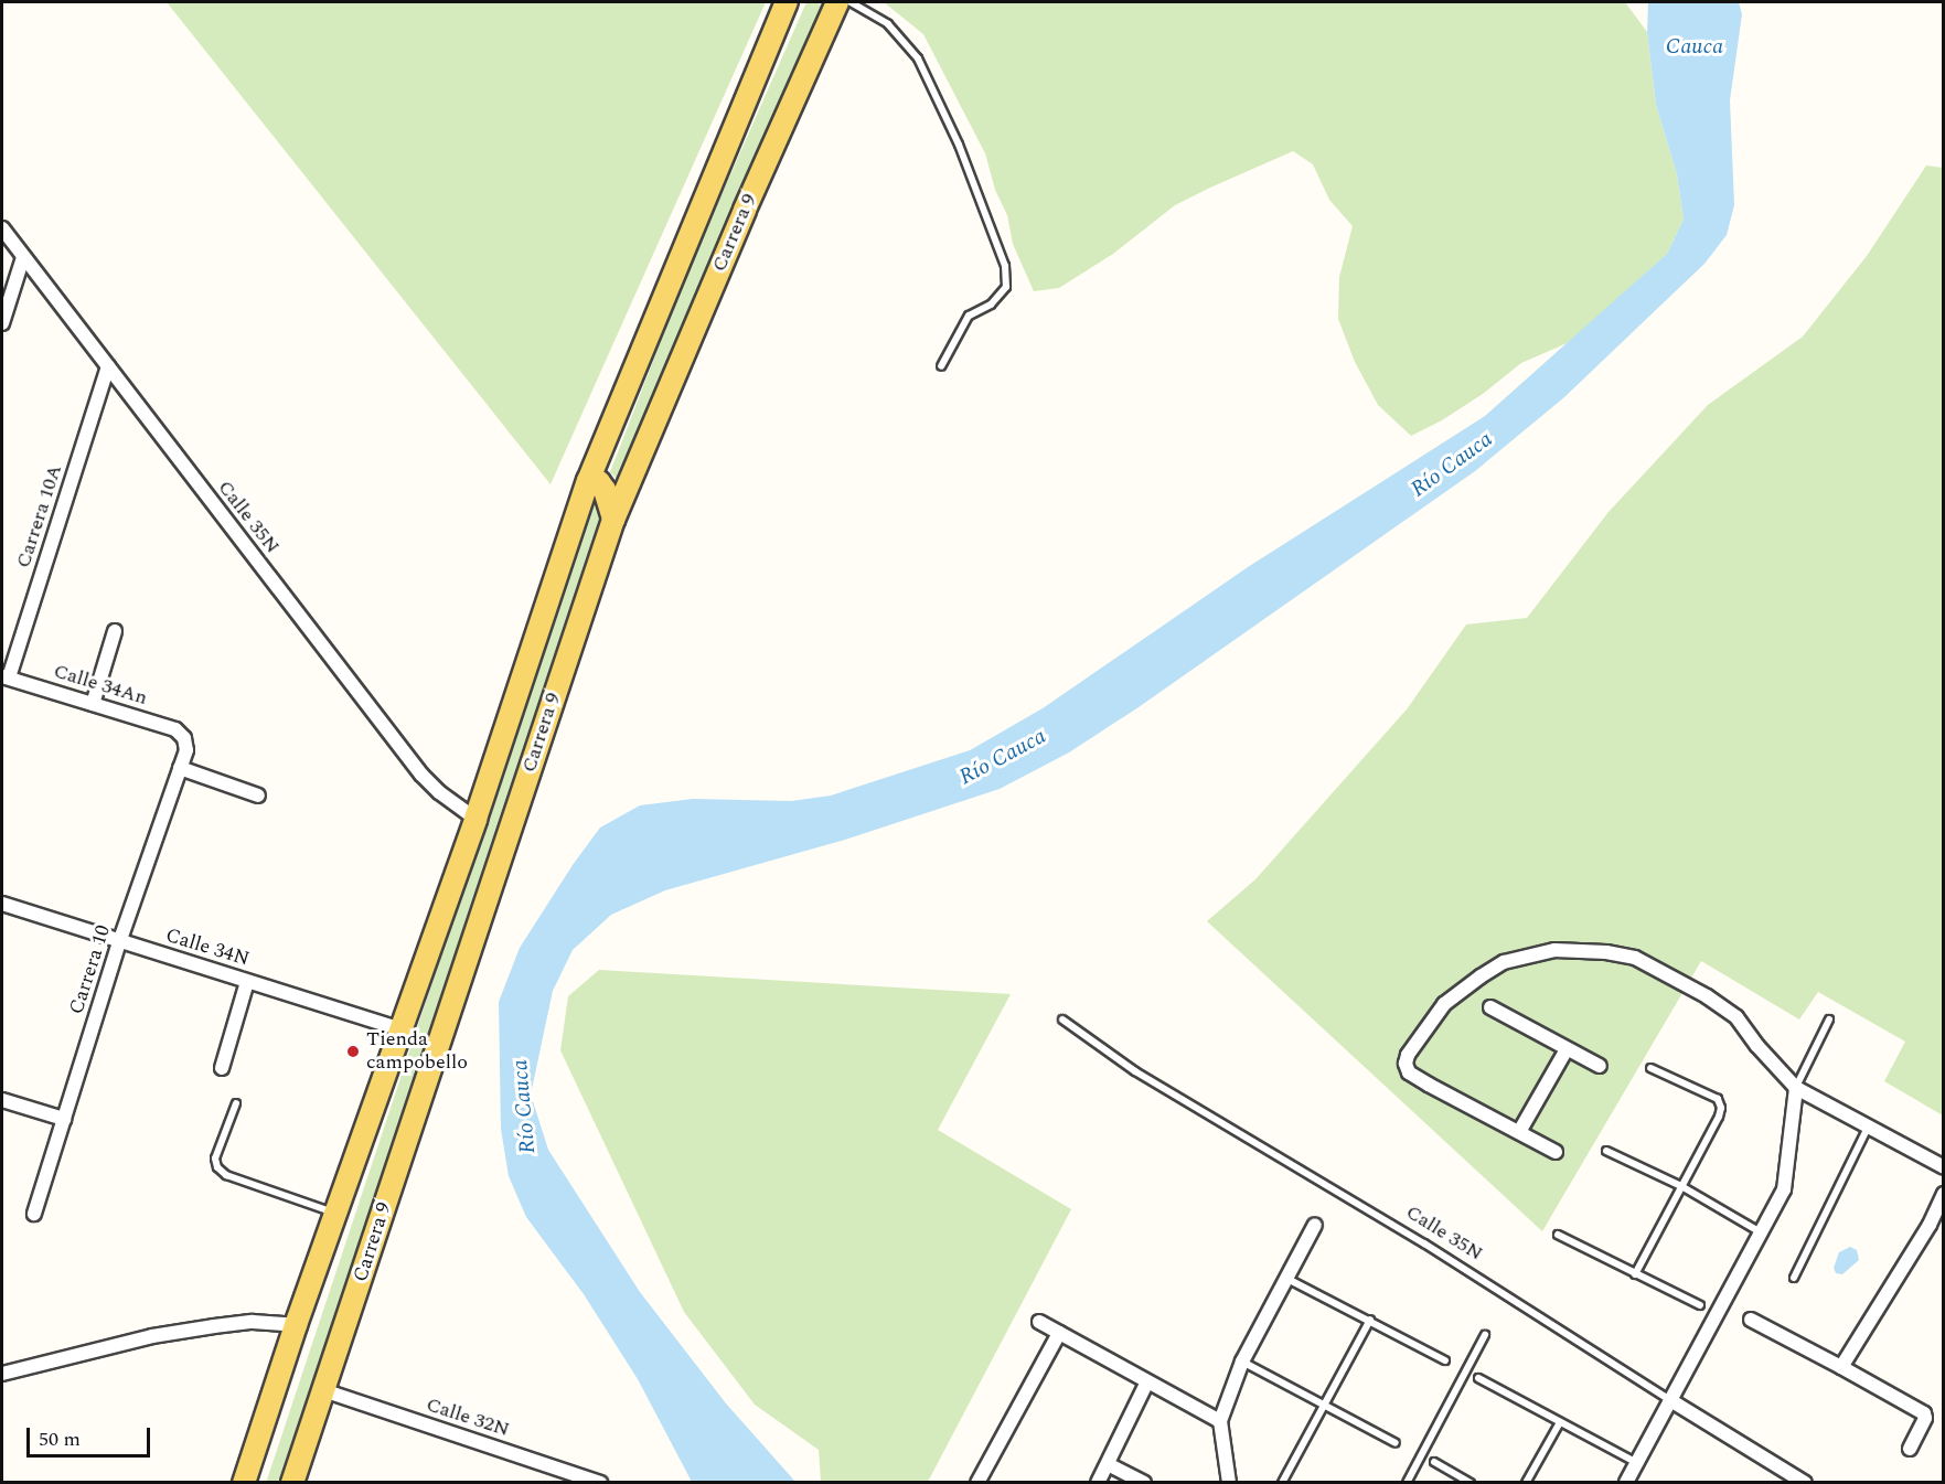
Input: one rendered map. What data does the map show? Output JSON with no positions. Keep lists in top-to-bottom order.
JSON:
{
  "streets": {
    "main road": ["Carrera 9"],
    "street": [
      "Carrera 10A",
      "Calle 35N",
      "Calle 34An",
      "Calle 34N",
      "Carrera 10",
      "Calle 32N"
    ]
  },
  "crossings": [
    ["Carrera 9", "Calle 35N"],
    ["Carrera 9", "Calle 34N"],
    ["Carrera 9", "Calle 32N"],
    ["Carrera 10A", "Calle 35N"],
    ["Carrera 10A", "Calle 34An"],
    ["Calle 34An", "Carrera 10"],
    ["Calle 34N", "Carrera 10"]
  ],
  "water": ["Cauca", "Río Cauca"],
  "places": ["Tienda campobello"],
  "scale_bar": "50 m"
}
